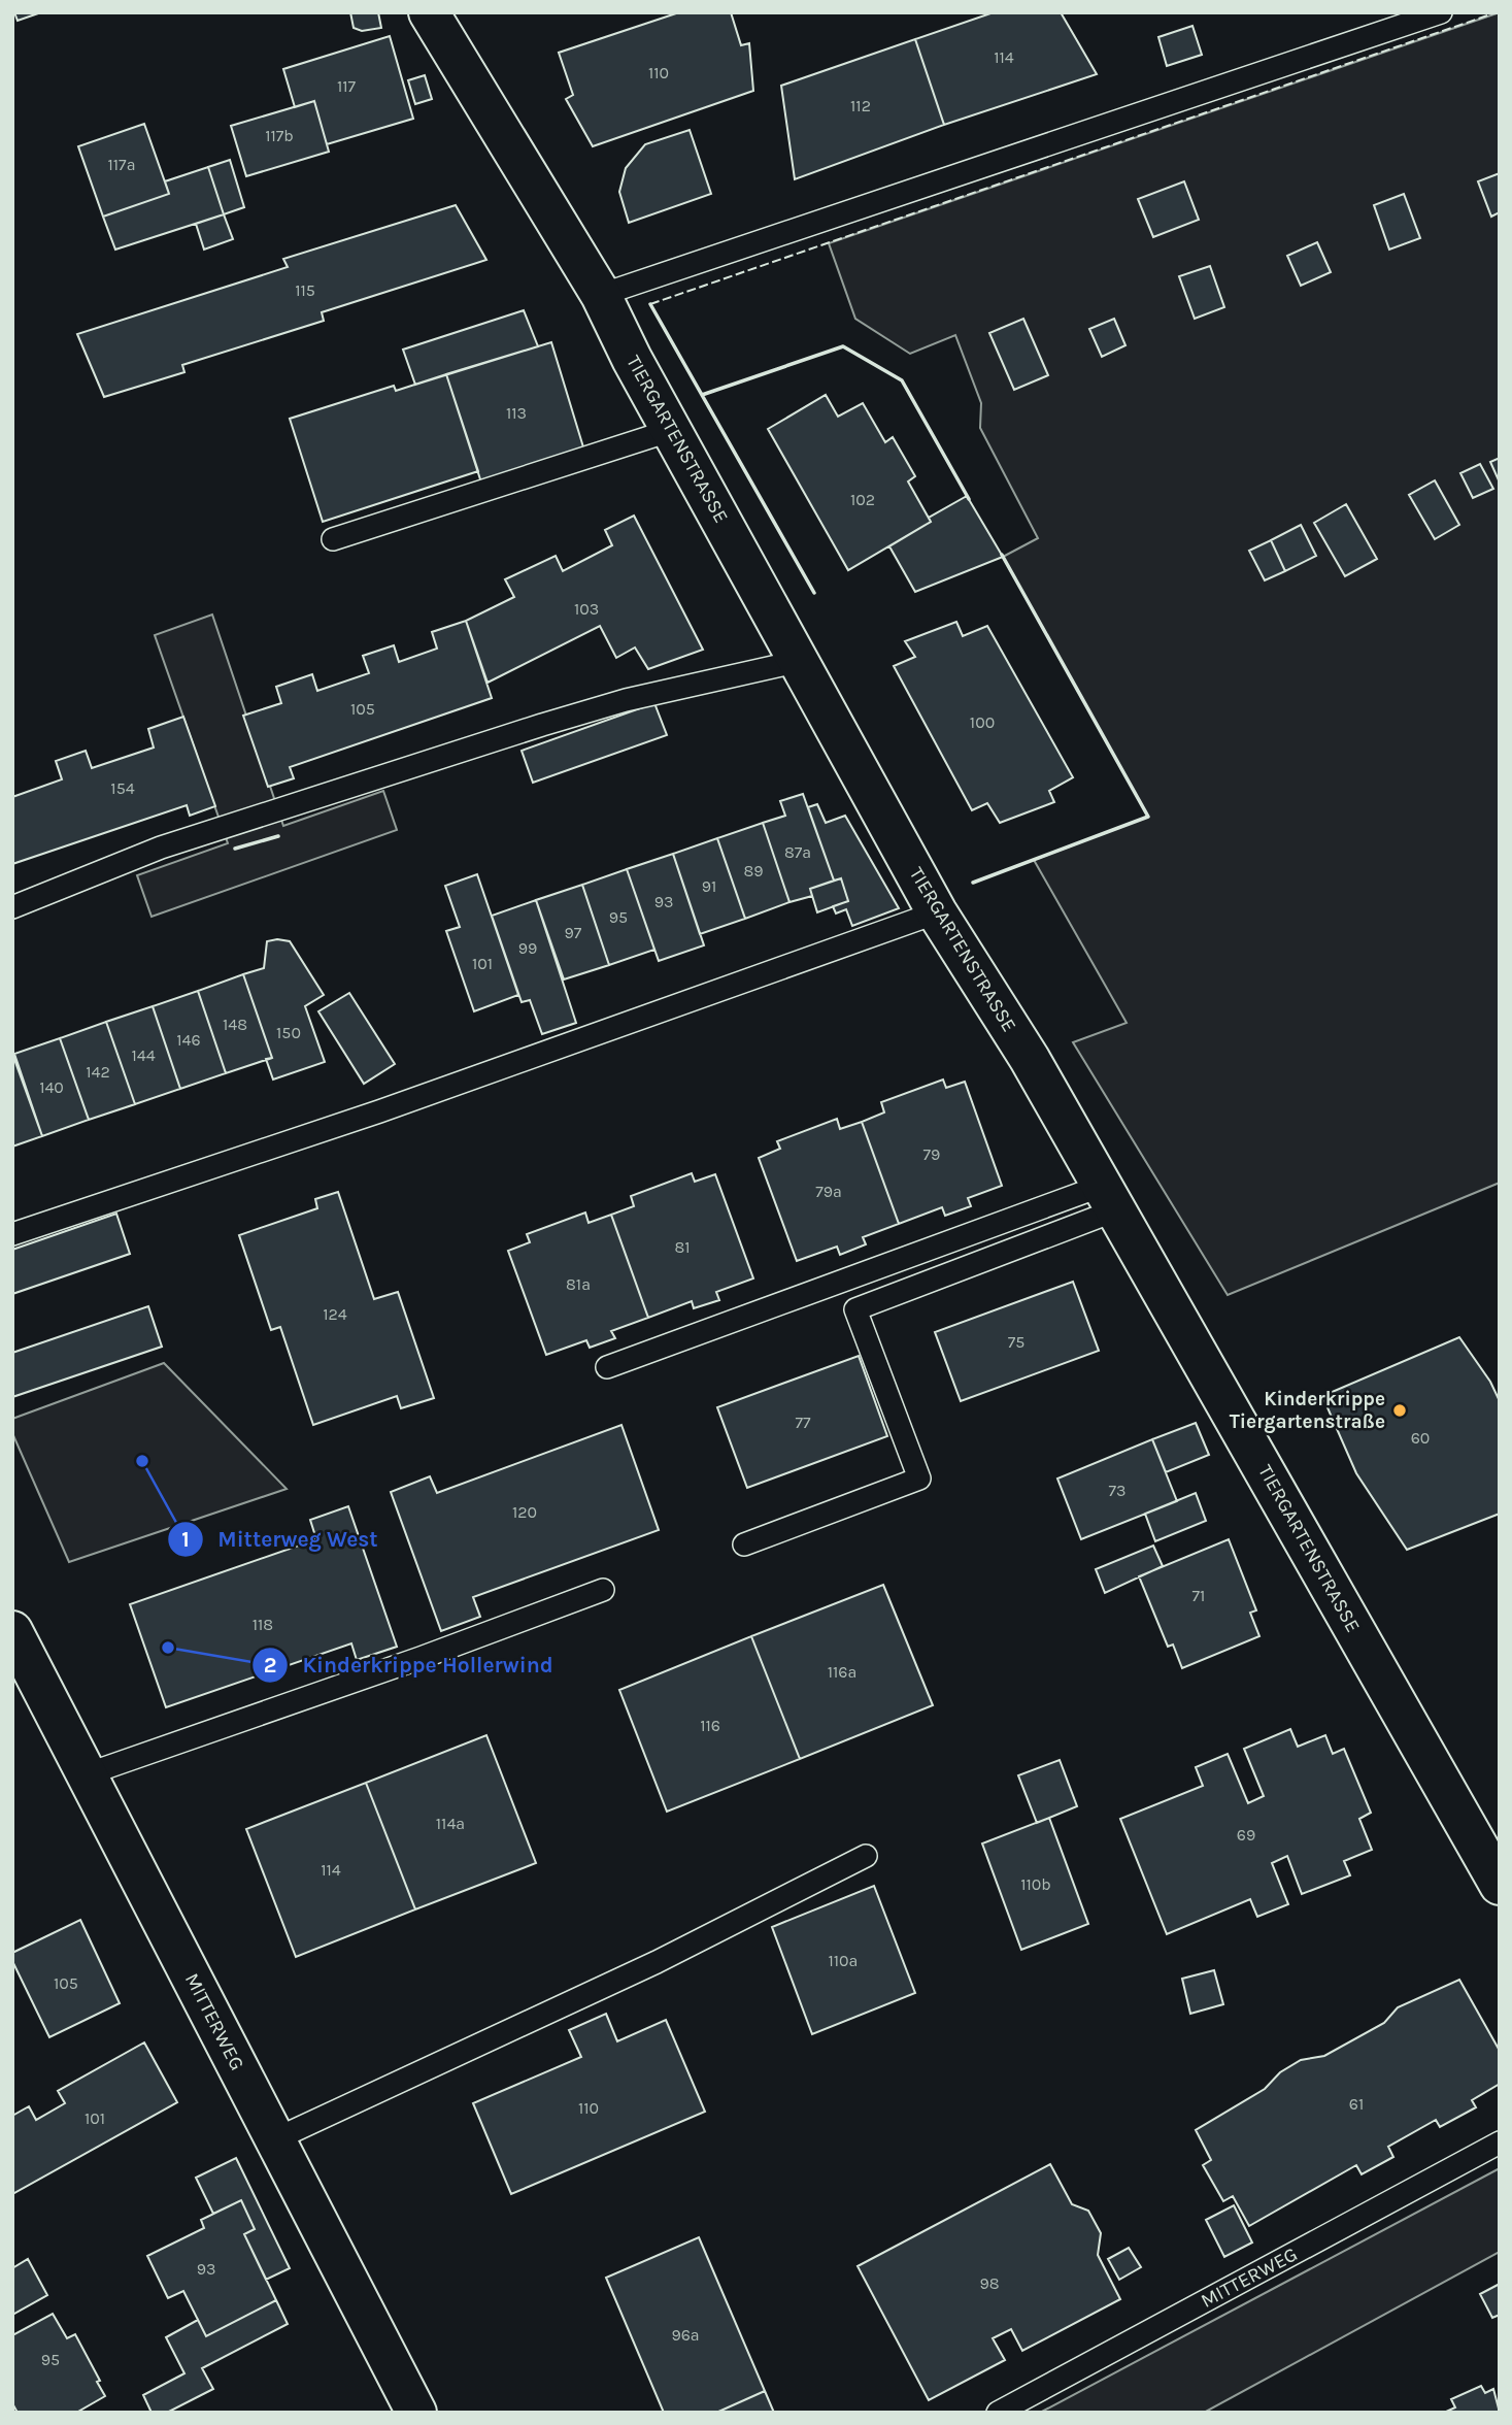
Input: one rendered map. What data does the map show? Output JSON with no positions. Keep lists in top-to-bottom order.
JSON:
{
  "streets": {
    "street": ["TIERGARTENSTRASSE", "MITTERWEG"]
  },
  "places": ["Kinderkrippe Tiergartenstraße", "Mitterweg West", "Kinderkrippe Hollerwind"],
  "house_numbers": [
    "114",
    "110",
    "117",
    "112",
    "117b",
    "117a",
    "115",
    "113",
    "102",
    "103",
    "105",
    "100",
    "154",
    "87a",
    "89",
    "91",
    "93",
    "95",
    "97",
    "99",
    "101",
    "148",
    "150",
    "146",
    "144",
    "142",
    "140",
    "79",
    "79a",
    "81",
    "81a",
    "124",
    "75",
    "77",
    "60",
    "73",
    "120",
    "71",
    "118",
    "116a",
    "116",
    "114a",
    "69",
    "114",
    "110b",
    "110a",
    "105",
    "61",
    "110",
    "101",
    "93",
    "98",
    "96a",
    "95"
  ]
}
